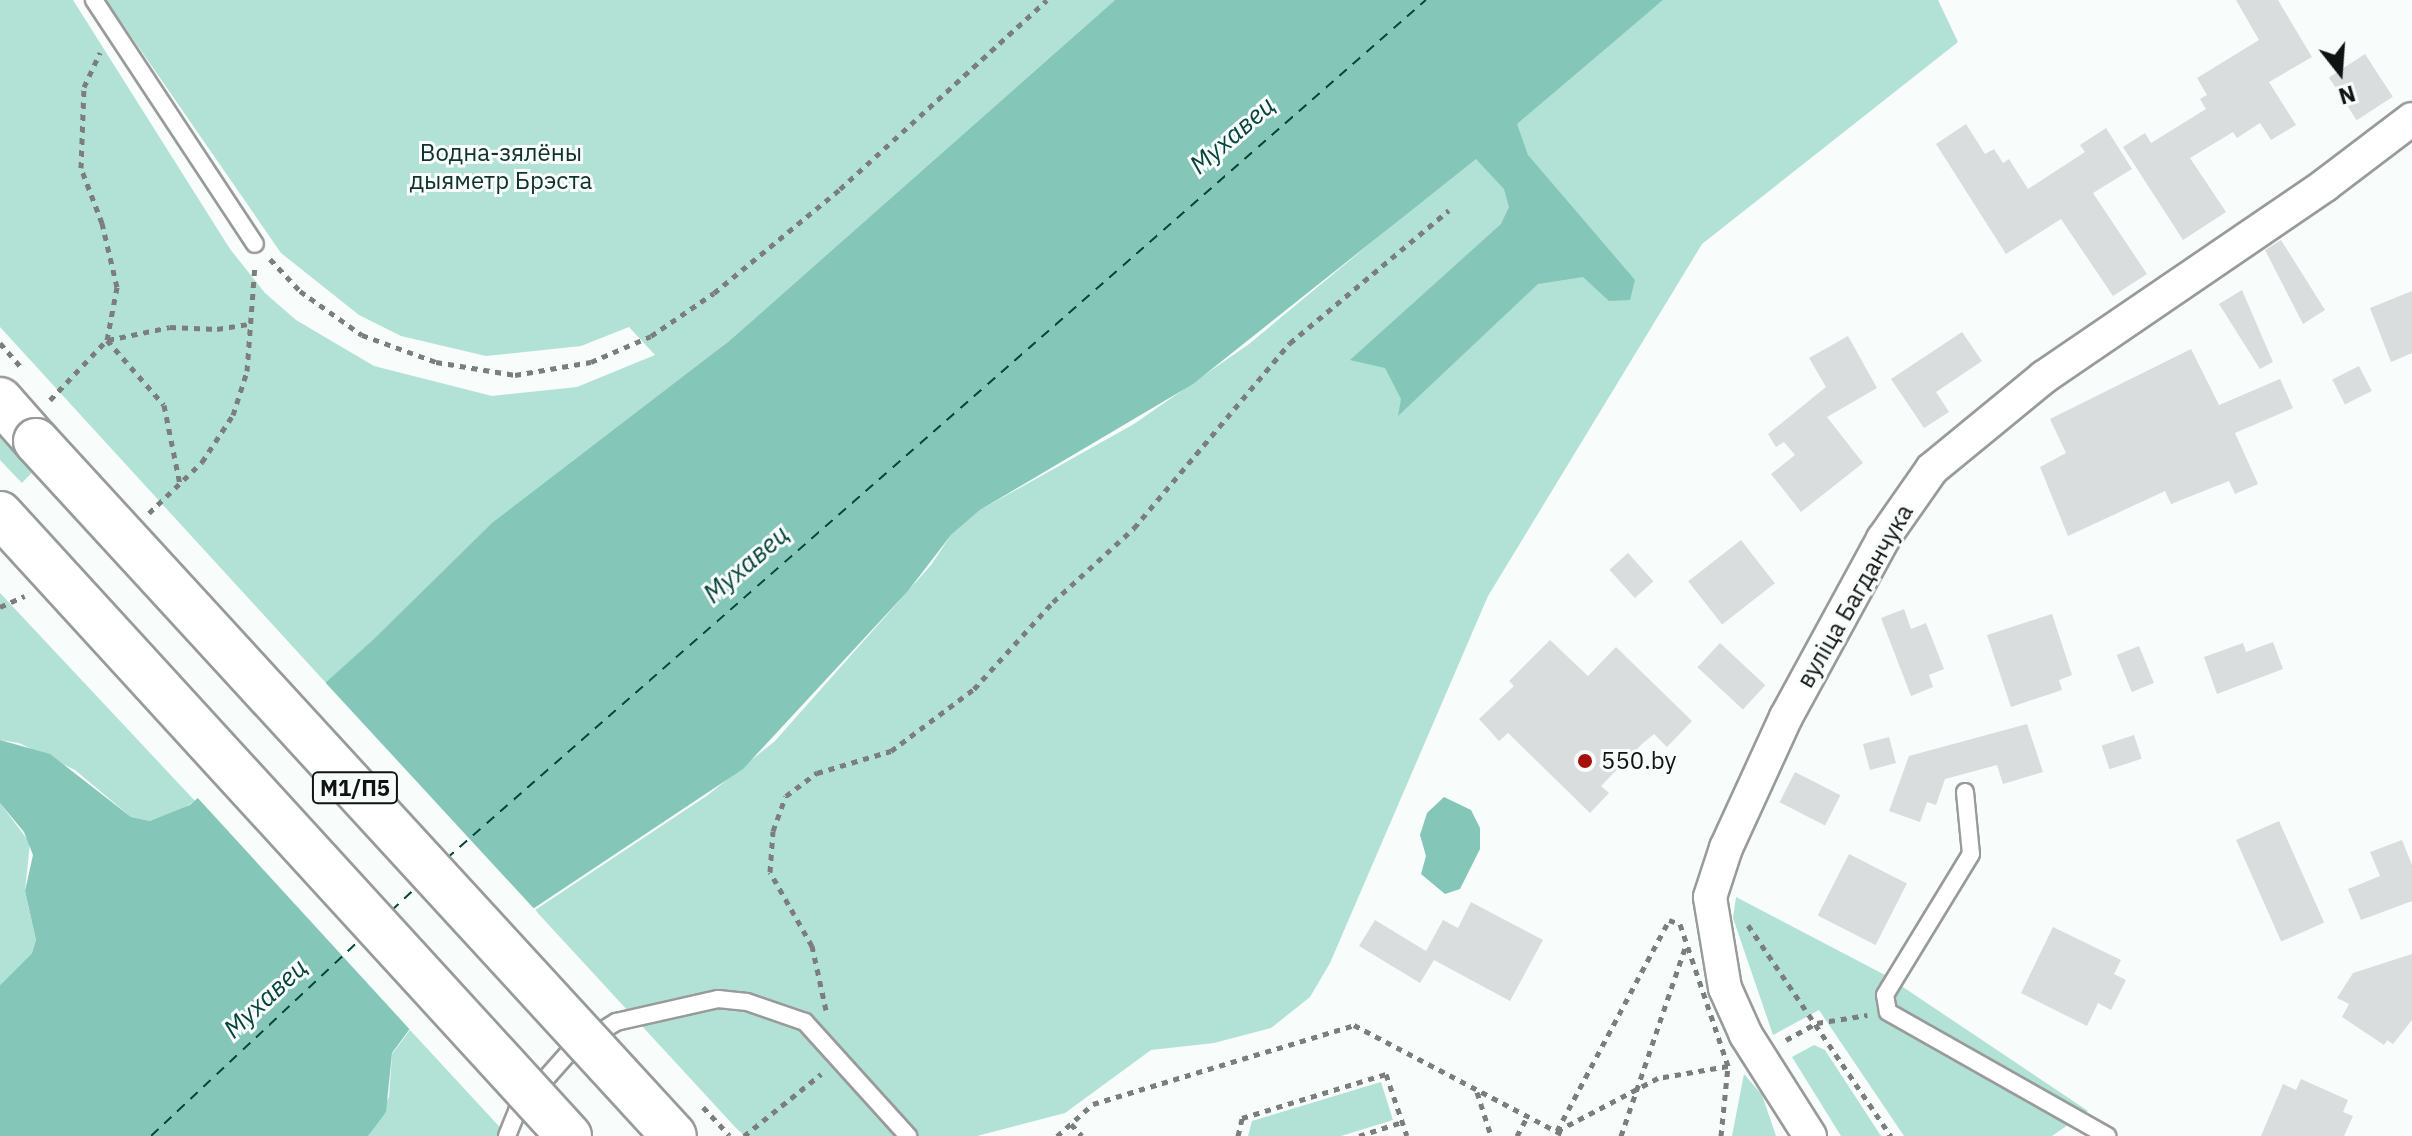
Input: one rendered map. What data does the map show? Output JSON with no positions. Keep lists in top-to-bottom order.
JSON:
{
  "streets": {
    "highway": ["М1/П5"],
    "street": ["вуліца Багданчука"]
  },
  "water": ["Мухавец"],
  "parks": ["Водна-зялёны дыяметр Брэста"],
  "places": ["550.by"],
  "north": "bottom"
}
